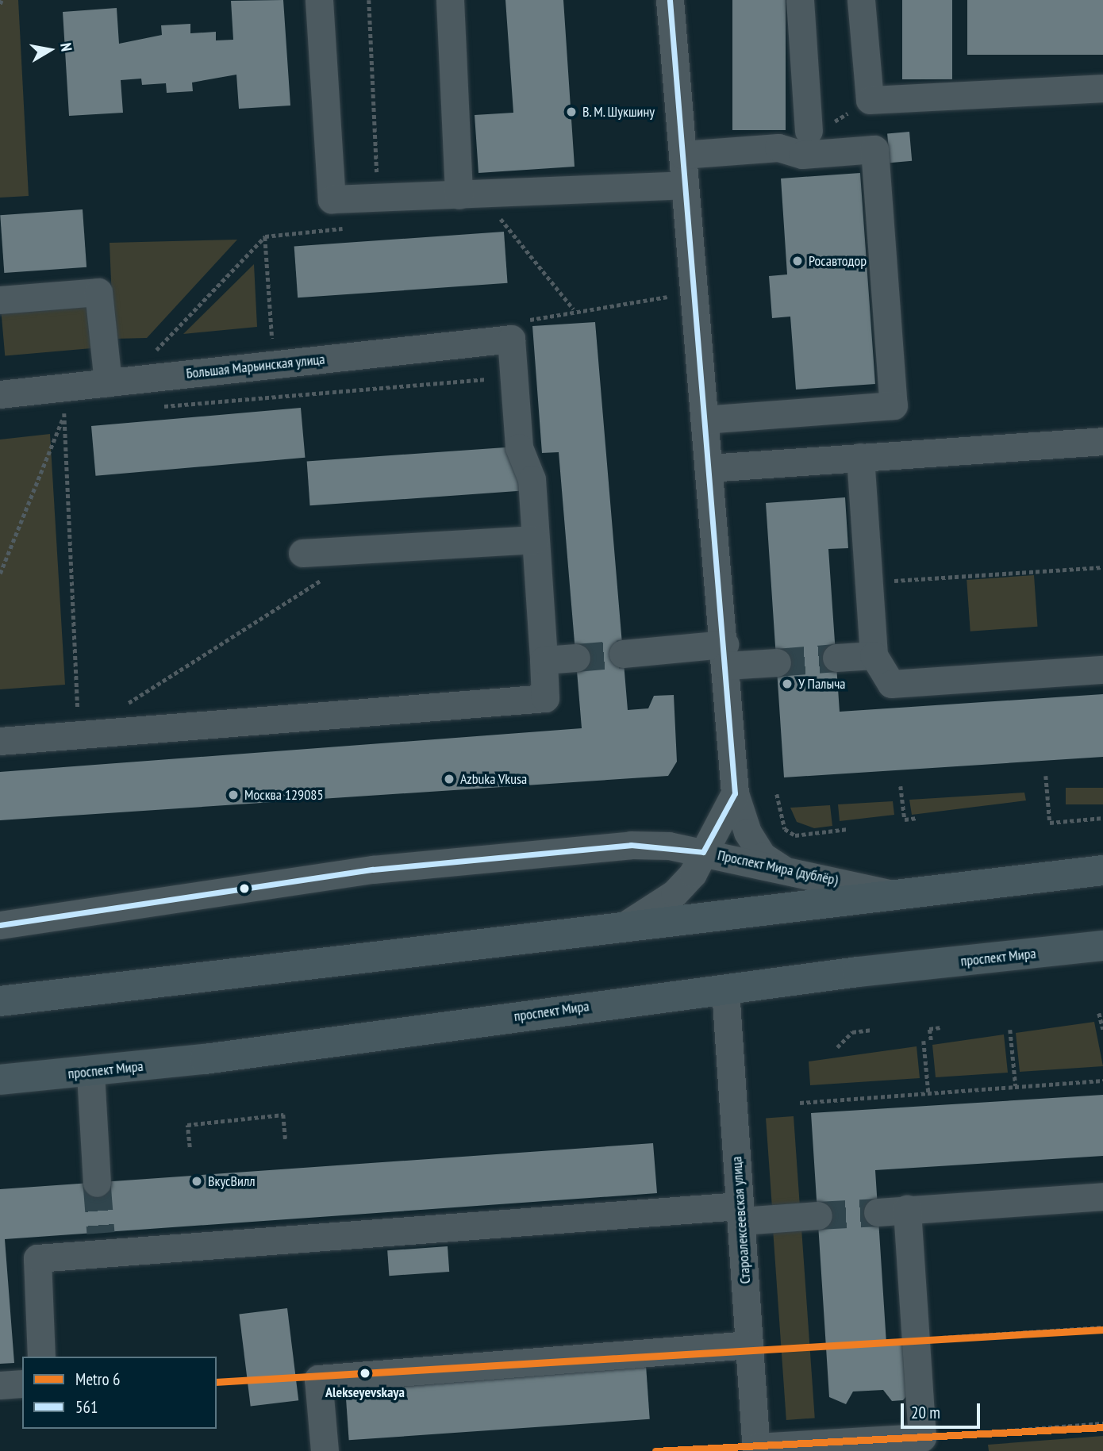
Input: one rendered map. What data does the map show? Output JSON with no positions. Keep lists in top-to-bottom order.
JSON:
{
  "streets": {
    "main road": ["проспект Мира"],
    "street": ["Большая Марьинская улица", "Проспект Мира (дублёр)", "Староалексеевская улица"]
  },
  "crossings": [
    ["проспект Мира", "Староалексеевская улица"]
  ],
  "places": [
    "В. М. Шукшину",
    "Росавтодор",
    "У Палыча",
    "Azbuka Vkusa",
    "Москва 129085",
    "ВкусВилл",
    "Alekseyevskaya"
  ],
  "lines": ["transit line 561", "metro line 6"],
  "legend": ["Metro 6", "561"],
  "scale_bar": "20 m",
  "north": "right"
}
